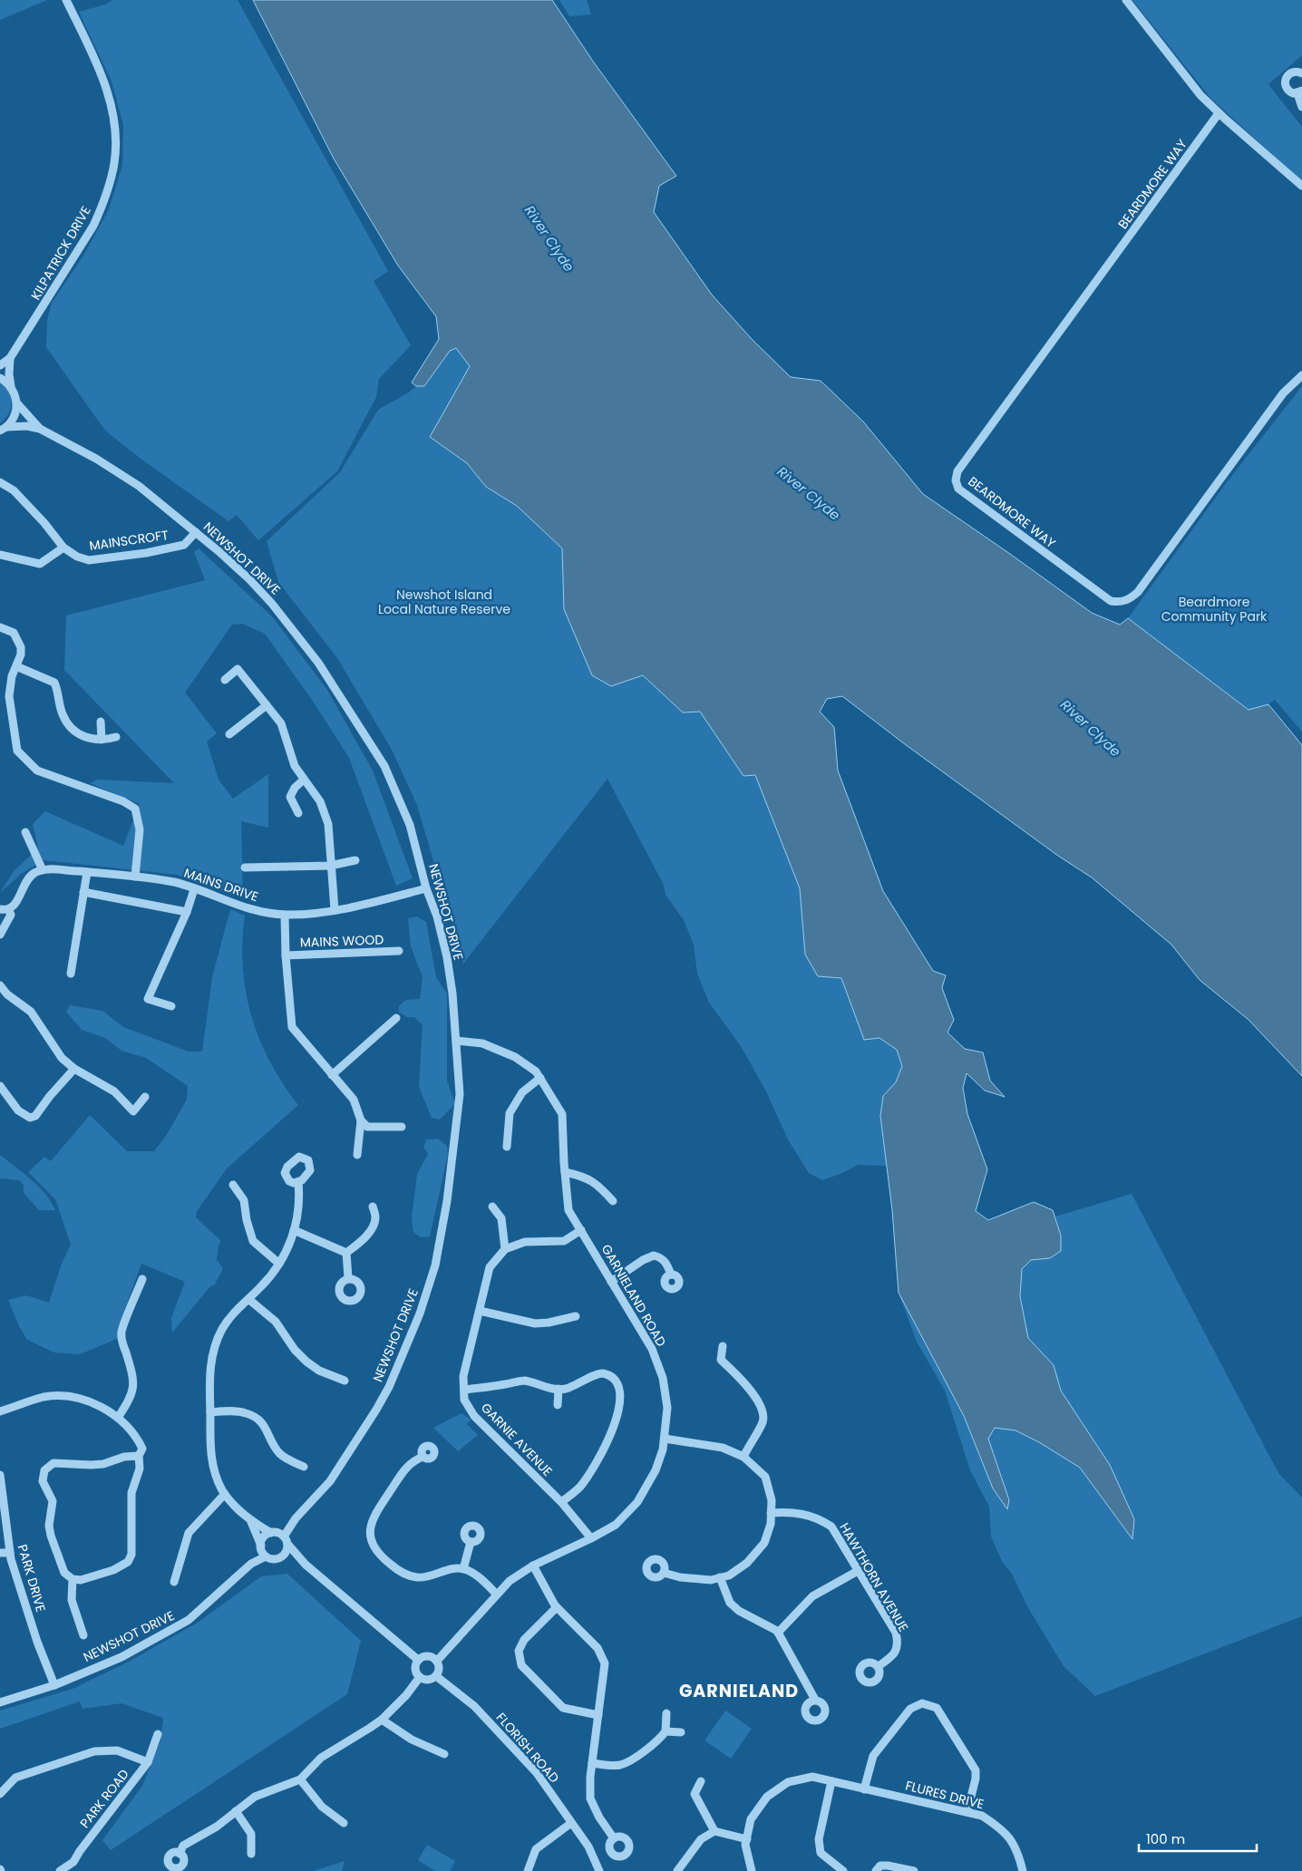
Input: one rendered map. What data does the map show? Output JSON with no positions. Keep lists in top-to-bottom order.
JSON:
{
  "streets": {
    "street": [
      "BEARDMORE WAY",
      "KILPATRICK DRIVE",
      "MAINSCROFT",
      "NEWSHOT DRIVE",
      "MAINS DRIVE",
      "MAINS WOOD",
      "GARNIELAND ROAD",
      "GARNIE AVENUE",
      "HAWTHORN AVENUE",
      "PARK DRIVE",
      "FLORISH ROAD",
      "FLURES DRIVE",
      "PARK ROAD"
    ]
  },
  "crossings": [
    ["MAINSCROFT", "NEWSHOT DRIVE"],
    ["NEWSHOT DRIVE", "MAINS DRIVE"],
    ["NEWSHOT DRIVE", "GARNIELAND ROAD"],
    ["NEWSHOT DRIVE", "PARK DRIVE"],
    ["MAINS DRIVE", "MAINS WOOD"],
    ["GARNIELAND ROAD", "GARNIE AVENUE"],
    ["GARNIELAND ROAD", "FLORISH ROAD"]
  ],
  "districts": ["GARNIELAND"],
  "water": ["River Clyde"],
  "parks": ["Newshot Island Local Nature Reserve", "Beardmore Community Park"],
  "scale_bar": "100 m"
}
